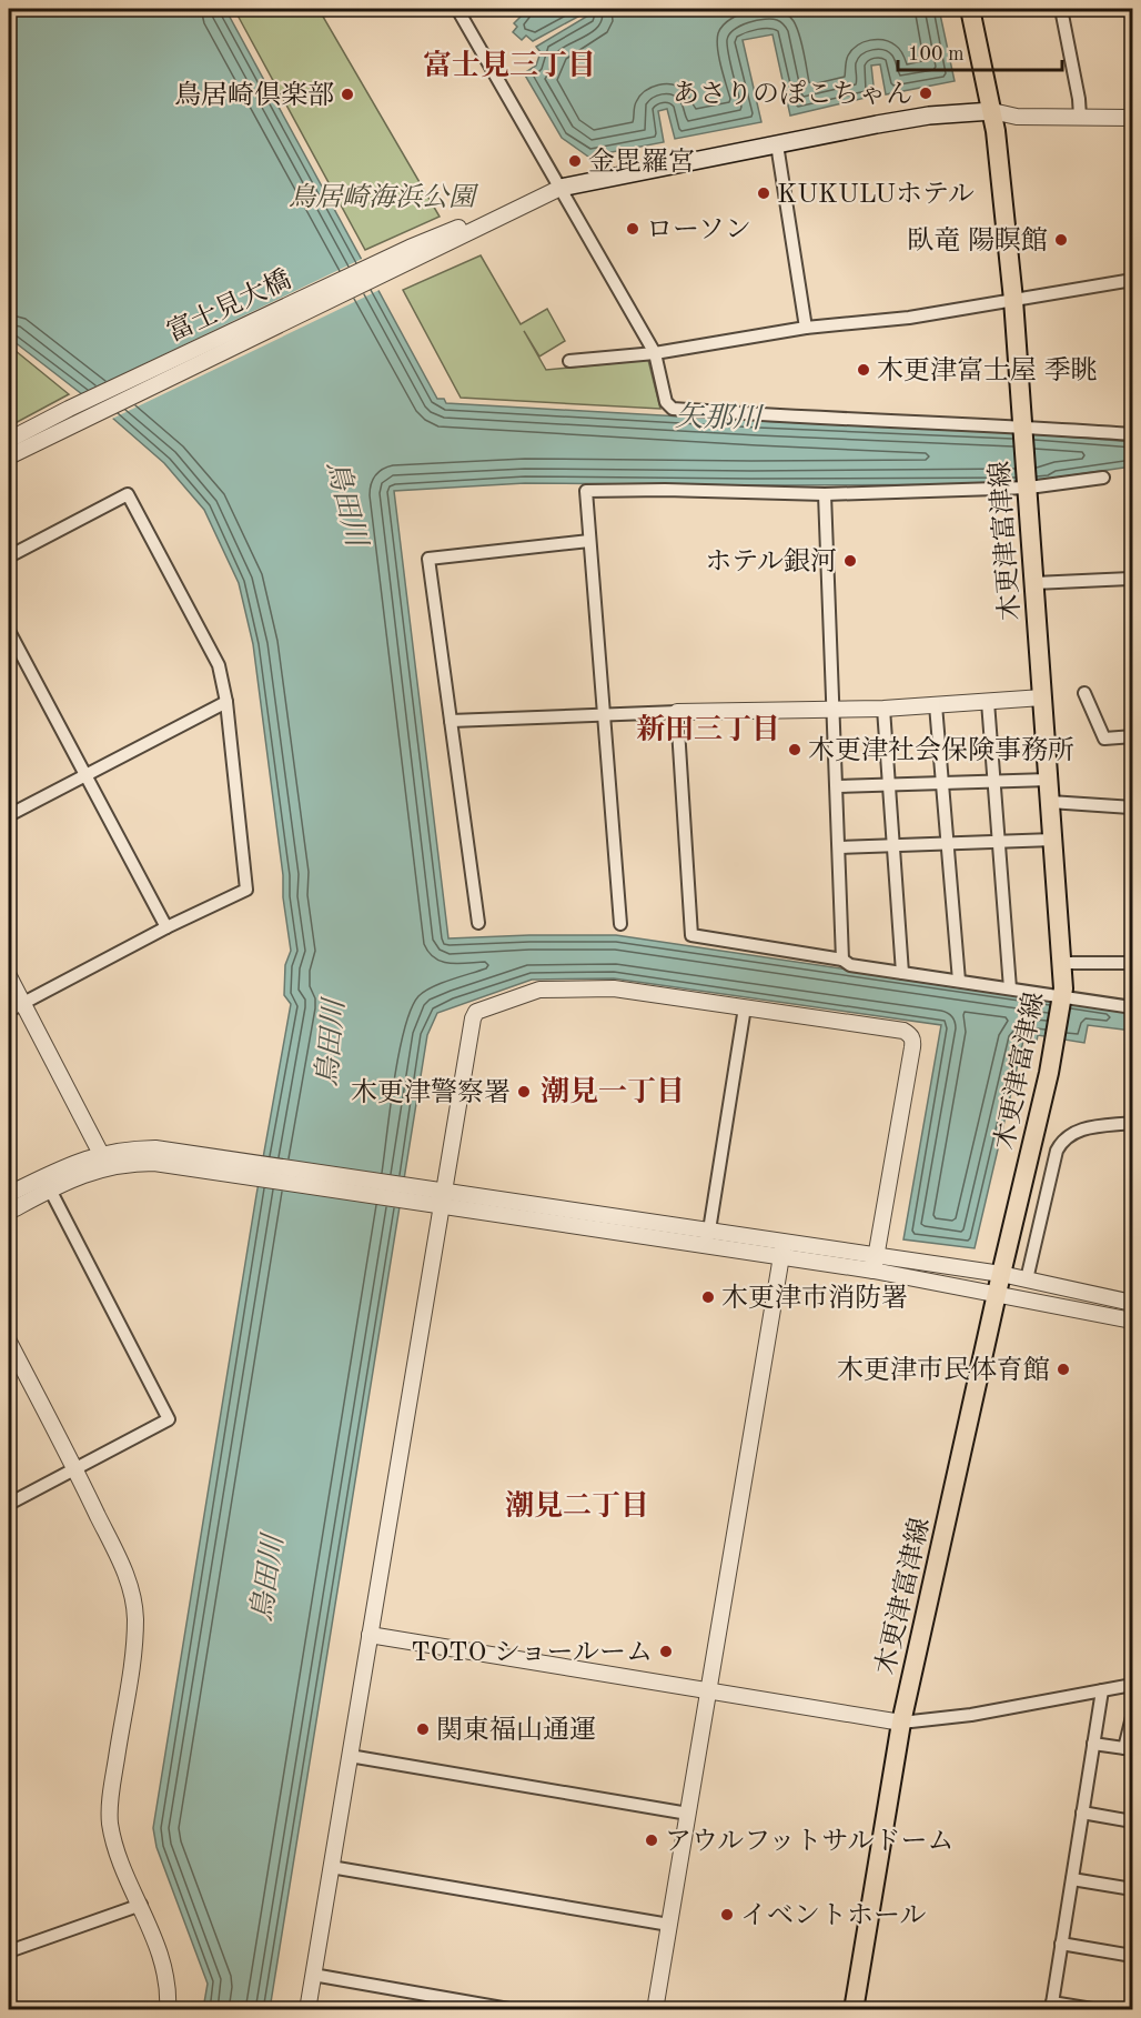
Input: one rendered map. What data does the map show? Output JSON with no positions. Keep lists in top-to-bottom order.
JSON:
{
  "streets": {
    "main road": ["木更津富津線"],
    "street": ["富士見大橋"]
  },
  "districts": [
    "富士見三丁目",
    "新田三丁目",
    "潮見一丁目",
    "潮見二丁目"
  ],
  "water": ["矢那川", "鳥田川"],
  "parks": ["鳥居崎海浜公園"],
  "places": [
    "あさりのぽこちゃん",
    "鳥居崎倶楽部",
    "金毘羅宮",
    "KUKULUホテル",
    "ローソン",
    "臥竜 陽瞑館",
    "木更津富士屋 季眺",
    "ホテル銀河",
    "木更津社会保険事務所",
    "木更津警察署",
    "木更津市消防署",
    "木更津市民体育館",
    "TOTO ショールーム",
    "関東福山通運",
    "アウルフットサルドーム",
    "イベントホール"
  ],
  "scale_bar": "100 m"
}
